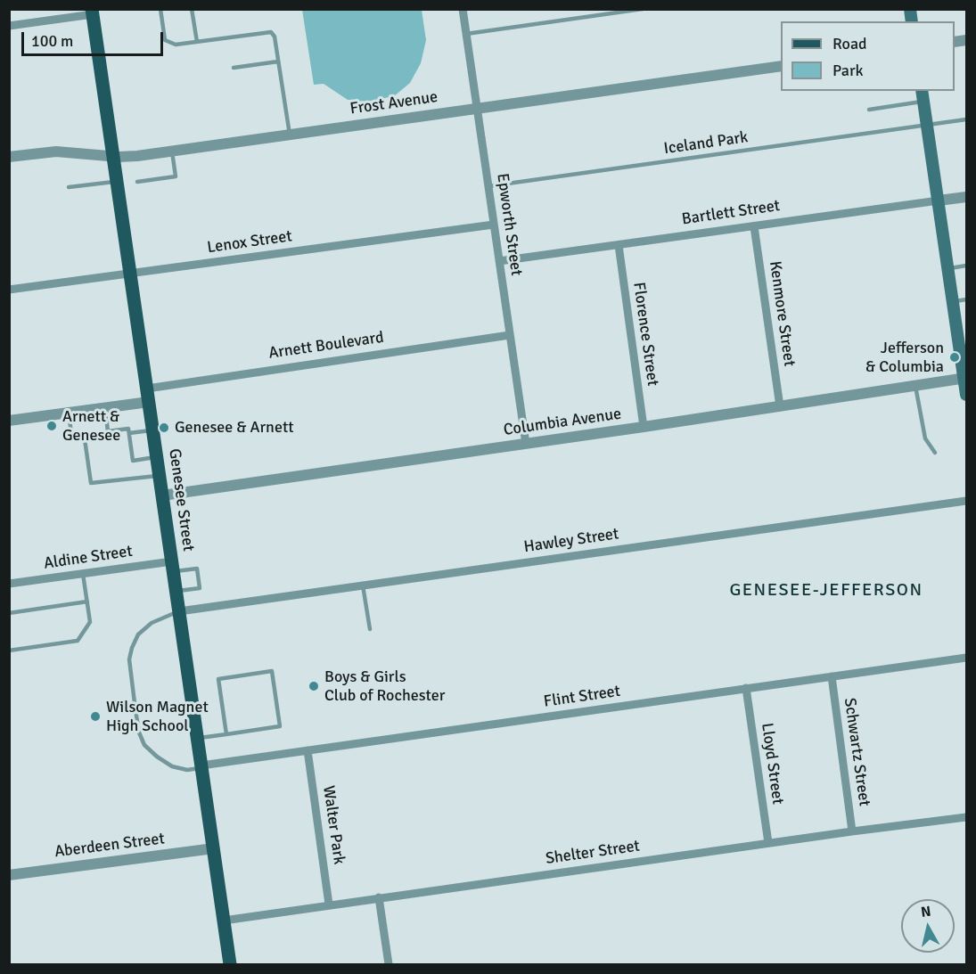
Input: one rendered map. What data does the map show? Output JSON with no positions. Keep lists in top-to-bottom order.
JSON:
{
  "streets": {
    "main road": ["Genesee Street"],
    "street": [
      "Frost Avenue",
      "Bartlett Street",
      "Epworth Street",
      "Lenox Street",
      "Kenmore Street",
      "Florence Street",
      "Arnett Boulevard",
      "Columbia Avenue",
      "Hawley Street",
      "Aldine Street",
      "Flint Street",
      "Schwartz Street",
      "Lloyd Street",
      "Walter Park",
      "Aberdeen Street",
      "Shelter Street"
    ],
    "lane": ["Iceland Park"]
  },
  "crossings": [
    ["Frost Avenue", "Epworth Street"],
    ["Frost Avenue", "Genesee Street"],
    ["Iceland Park", "Epworth Street"],
    ["Bartlett Street", "Epworth Street"],
    ["Bartlett Street", "Kenmore Street"],
    ["Bartlett Street", "Florence Street"],
    ["Epworth Street", "Lenox Street"],
    ["Epworth Street", "Arnett Boulevard"],
    ["Epworth Street", "Columbia Avenue"],
    ["Lenox Street", "Genesee Street"],
    ["Kenmore Street", "Columbia Avenue"],
    ["Florence Street", "Columbia Avenue"],
    ["Arnett Boulevard", "Genesee Street"],
    ["Columbia Avenue", "Genesee Street"],
    ["Genesee Street", "Hawley Street"],
    ["Genesee Street", "Aldine Street"],
    ["Genesee Street", "Flint Street"],
    ["Genesee Street", "Aberdeen Street"],
    ["Genesee Street", "Shelter Street"],
    ["Flint Street", "Schwartz Street"],
    ["Flint Street", "Lloyd Street"],
    ["Flint Street", "Walter Park"],
    ["Schwartz Street", "Shelter Street"],
    ["Lloyd Street", "Shelter Street"],
    ["Walter Park", "Shelter Street"]
  ],
  "districts": ["GENESEE-JEFFERSON"],
  "places": [
    "Jefferson & Columbia",
    "Arnett & Genesee",
    "Genesee & Arnett",
    "Boys & Girls Club of Rochester",
    "Wilson Magnet High School"
  ],
  "legend": ["Road", "Park"],
  "scale_bar": "100 m",
  "north": "top"
}
